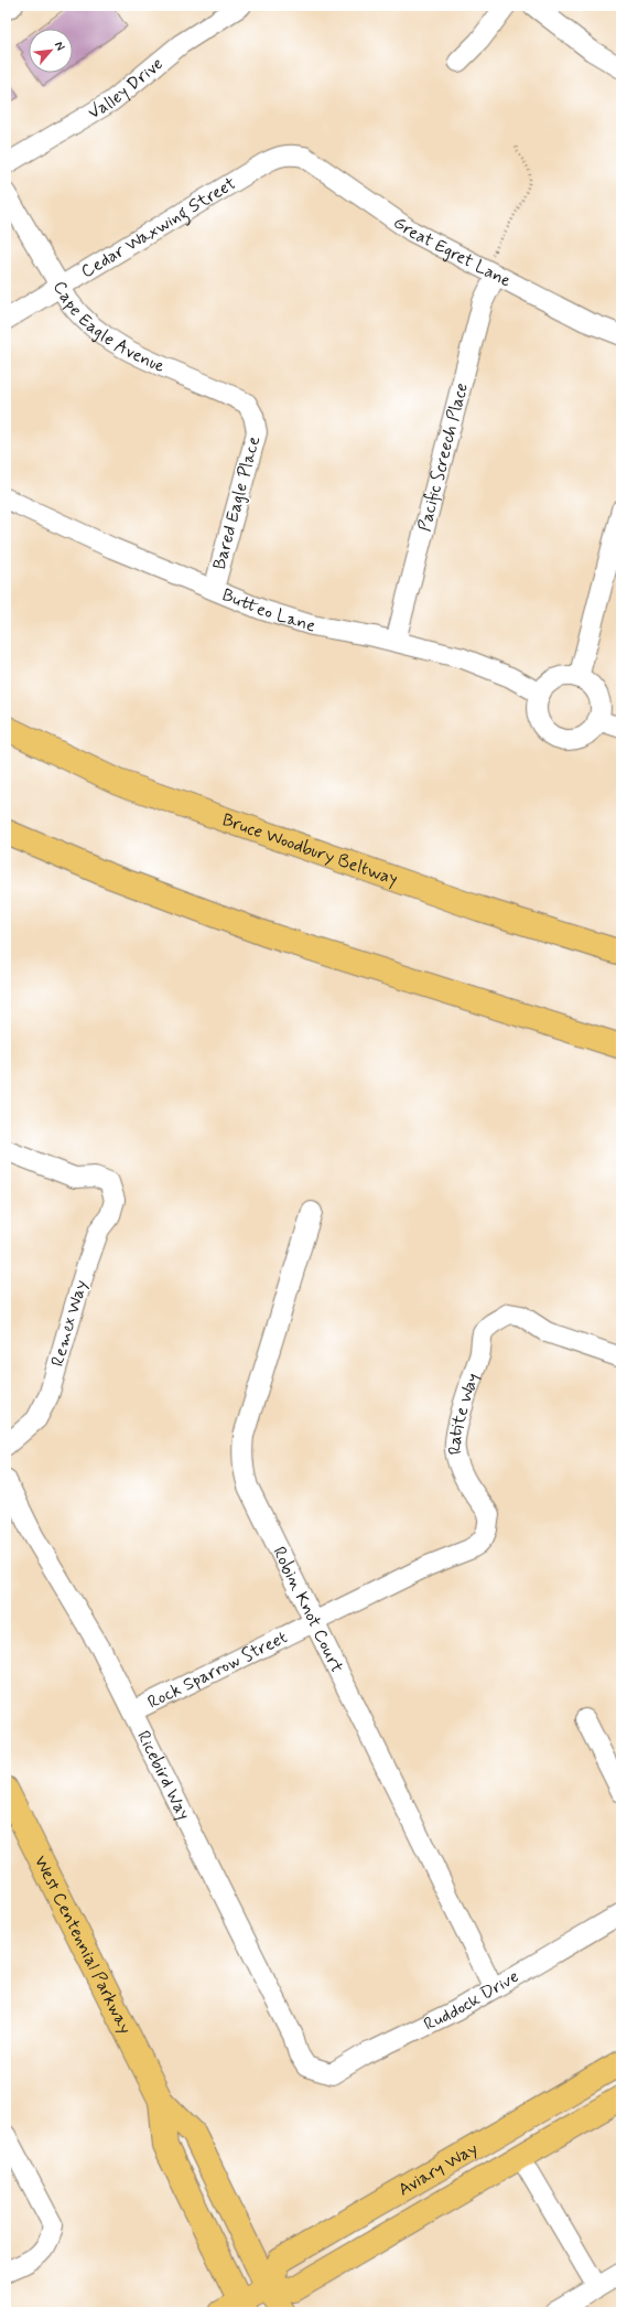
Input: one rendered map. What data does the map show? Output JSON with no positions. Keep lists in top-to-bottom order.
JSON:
{
  "streets": {
    "main road": ["Bruce Woodbury Beltway", "West Centennial Parkway", "Aviary Way"],
    "street": [
      "Valley Drive",
      "Cedar Waxwing Street",
      "Great Egret Lane",
      "Cape Eagle Avenue",
      "Pacific Screech Place",
      "Bared Eagle Place",
      "Butteo Lane",
      "Remex Way",
      "Ratite Way",
      "Robin Knot Court",
      "Rock Sparrow Street",
      "Ricebird Way",
      "Ruddock Drive"
    ]
  },
  "crossings": [
    ["Cedar Waxwing Street", "Great Egret Lane"],
    ["Cedar Waxwing Street", "Cape Eagle Avenue"],
    ["Great Egret Lane", "Pacific Screech Place"],
    ["Cape Eagle Avenue", "Bared Eagle Place"],
    ["Pacific Screech Place", "Butteo Lane"],
    ["Bared Eagle Place", "Butteo Lane"],
    ["Ratite Way", "Rock Sparrow Street"],
    ["Robin Knot Court", "Rock Sparrow Street"],
    ["Robin Knot Court", "Ruddock Drive"],
    ["Rock Sparrow Street", "Ricebird Way"],
    ["Ricebird Way", "Ruddock Drive"],
    ["West Centennial Parkway", "Aviary Way"]
  ],
  "north": "top right"
}
